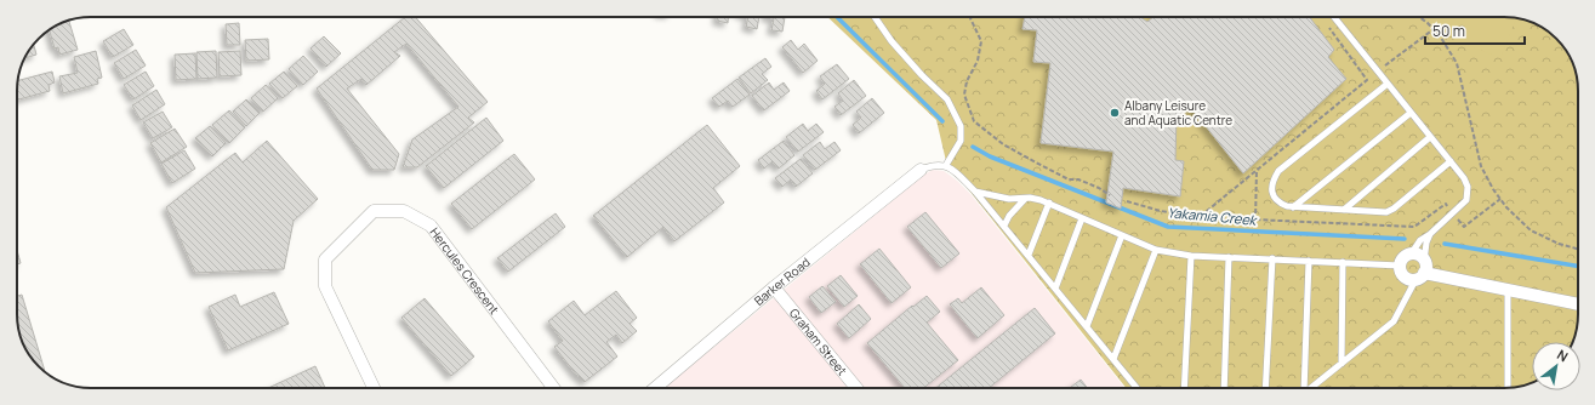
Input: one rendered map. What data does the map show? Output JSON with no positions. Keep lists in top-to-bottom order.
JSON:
{
  "streets": {
    "street": ["Hercules Crescent", "Barker Road", "Graham Street"]
  },
  "crossings": [
    ["Barker Road", "Graham Street"]
  ],
  "water": ["Yakamia Creek"],
  "places": ["Albany Leisure and Aquatic Centre"],
  "scale_bar": "50 m",
  "north": "top right"
}
